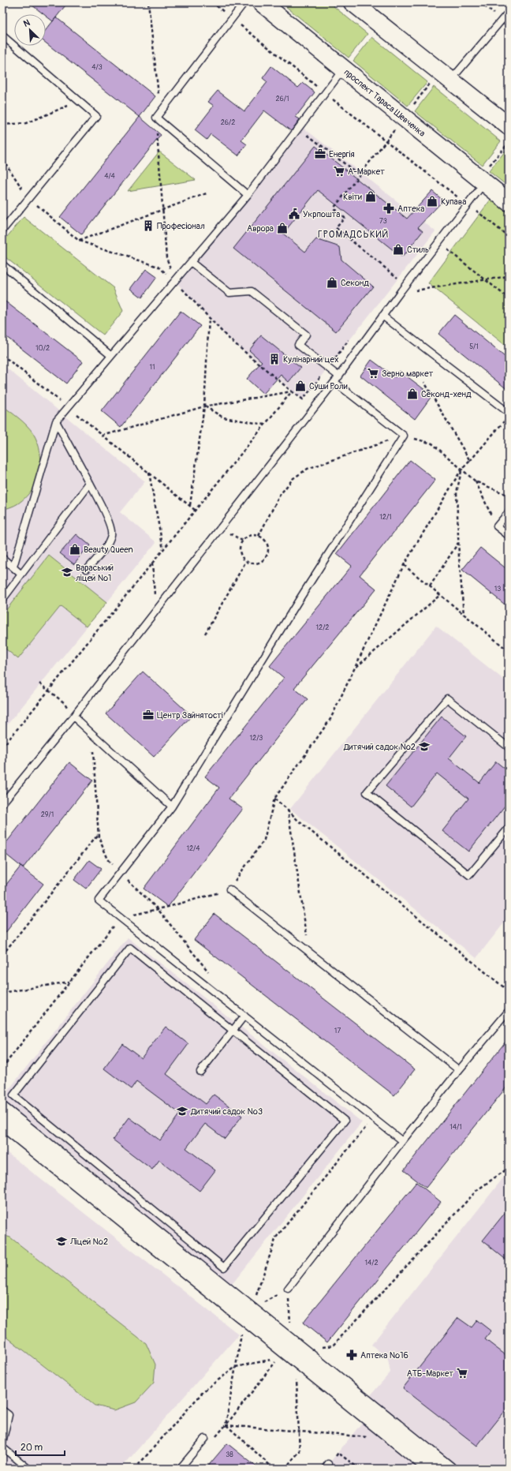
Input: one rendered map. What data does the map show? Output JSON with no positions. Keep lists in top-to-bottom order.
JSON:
{
  "streets": {
    "main road": ["проспект Тараса Шевченка"]
  },
  "districts": ["ГРОМАДСЬКИЙ"],
  "places": {
    "office": ["Енергія", "Центр Зайнятості"],
    "supermarket": ["А-Маркет", "Зерно маркет", "АТБ-Маркет"],
    "shop": [
      "Квіти",
      "Купава",
      "Аврора",
      "Стиль",
      "Секонд",
      "Суши Роли",
      "Секонд-хенд",
      "Beauty Queen"
    ],
    "pharmacy": ["Аптека", "Аптека №16"],
    "public building": ["Укрпошта"],
    "building": ["Професіонал", "Кулінарний цех"],
    "school or university": [
      "Вараський ліцей №1",
      "Дитячий садок №2",
      "Дитячий садок №3",
      "Ліцей №2"
    ]
  },
  "house_numbers": [
    "4/3",
    "26/1",
    "26/2",
    "4/4",
    "73",
    "5/1",
    "10/2",
    "11",
    "12/1",
    "13",
    "12/2",
    "12/3",
    "29/1",
    "12/4",
    "17",
    "14/1",
    "14/2",
    "38"
  ],
  "scale_bar": "20 m",
  "north": "top left"
}
